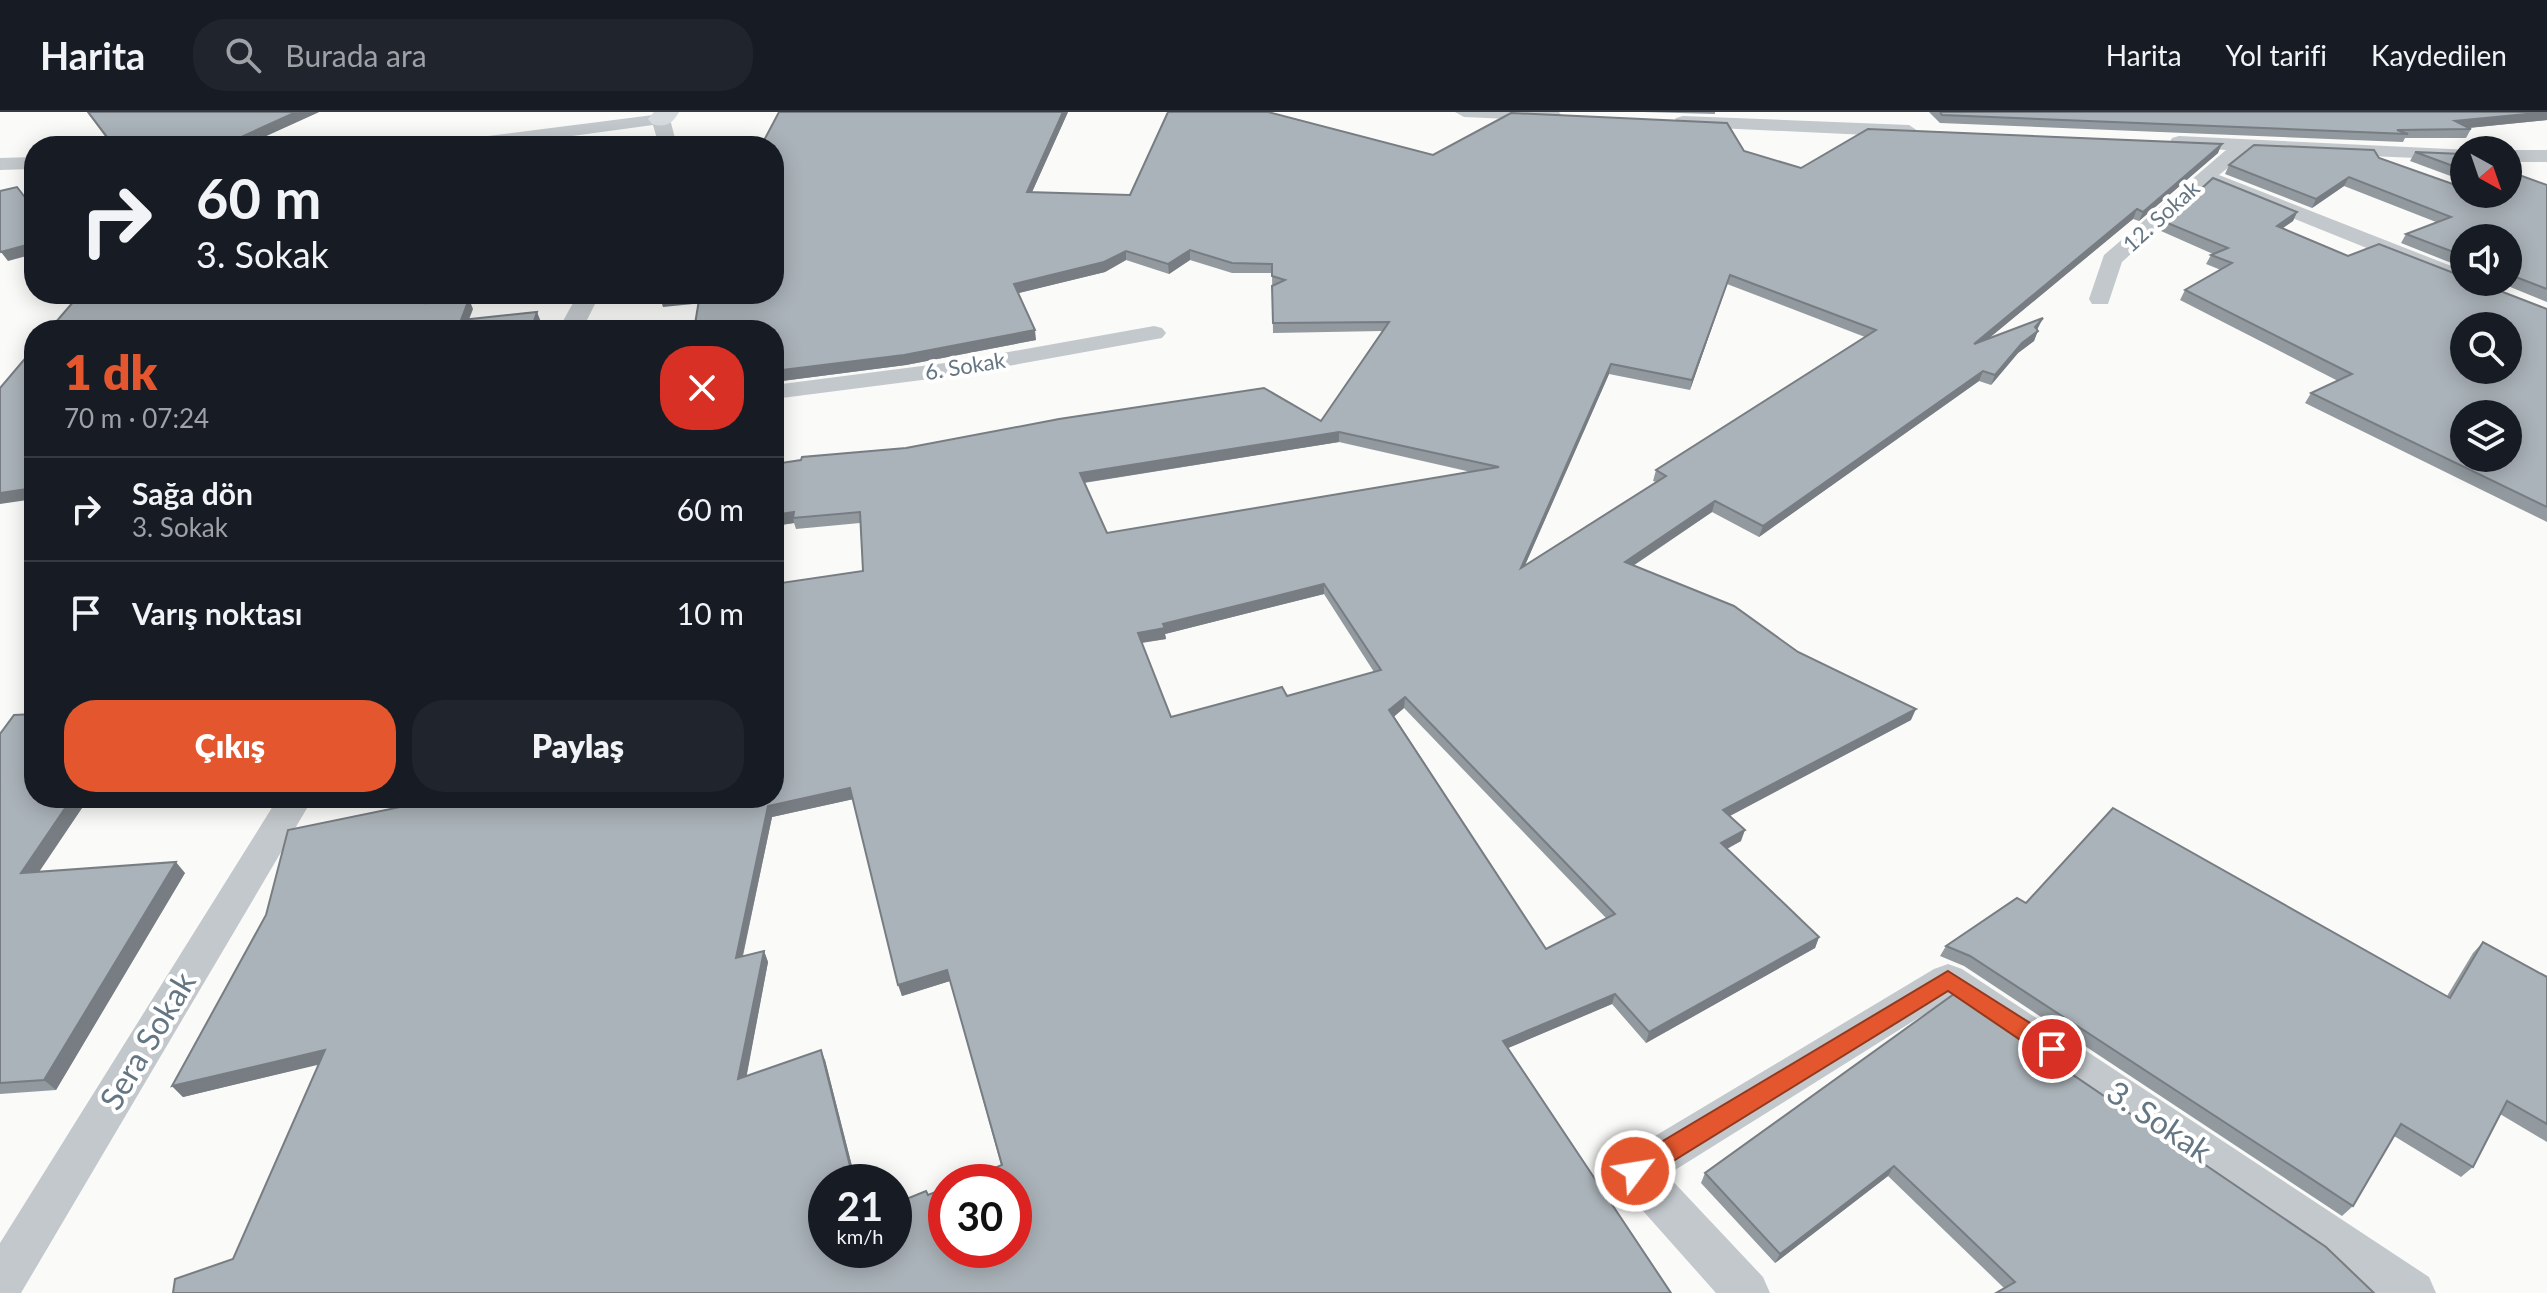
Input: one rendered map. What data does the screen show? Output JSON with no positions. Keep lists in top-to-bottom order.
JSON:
{
  "streets": {
    "street": [
      "12. Sokak",
      "6. Sokak",
      "Sera Sokak",
      "3. Sokak"
    ]
  },
  "north": "bottom right",
  "page": {
    "header": "Harita",
    "search": "Burada ara",
    "nav": ["Harita", "Yol tarifi", "Kaydedilen"],
    "turn": ["60 m", "3. Sokak"],
    "heading": ["1 dk", "70 m · 07:24"],
    "list": [
      {
        "name": "Sağa dön",
        "note": "3. Sokak",
        "value": "60 m"
      },
      {
        "name": "Varış noktası",
        "value": "10 m"
      }
    ],
    "buttons": ["Çıkış", "Paylaş"],
    "speed": "21 km/h",
    "limit": "30"
  }
}
